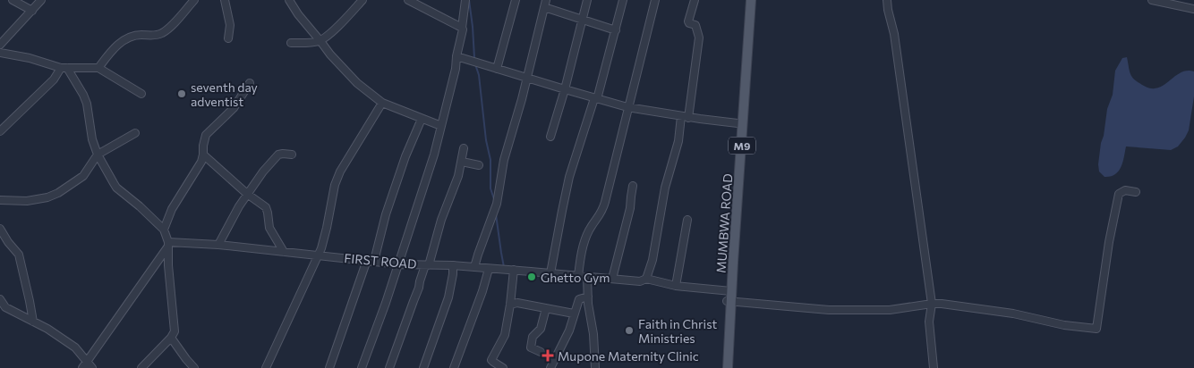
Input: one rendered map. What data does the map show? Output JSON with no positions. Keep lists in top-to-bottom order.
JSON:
{
  "streets": {
    "main road": ["M9", "MUMBWA ROAD"],
    "street": ["FIRST ROAD"]
  },
  "crossings": [
    ["MUMBWA ROAD", "FIRST ROAD"]
  ],
  "places": {
    "other": ["seventh day adventist", "Ghetto Gym", "Faith in Christ Ministries"],
    "health": ["Mupone Maternity Clinic"]
  }
}
